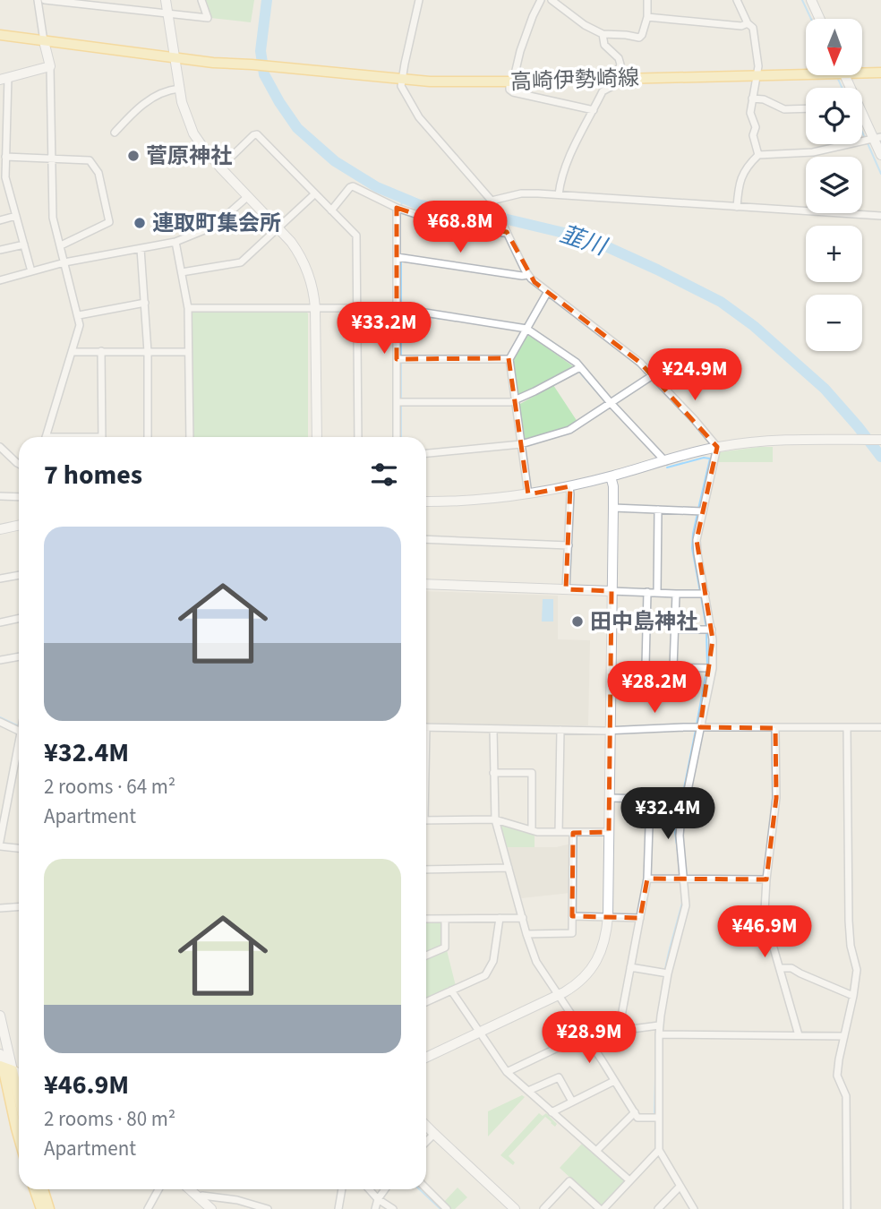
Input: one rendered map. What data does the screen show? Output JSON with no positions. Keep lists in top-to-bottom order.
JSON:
{
  "streets": {
    "main road": ["高崎伊勢崎線"]
  },
  "water": ["韮川"],
  "places": ["菅原神社", "連取町集会所", "田中島神社"],
  "north": "bottom",
  "page": {
    "map_buttons": ["+", "−"],
    "price": [
      "¥68.8M",
      "¥33.2M",
      "¥24.9M",
      "¥28.2M",
      "¥32.4M",
      "¥46.9M",
      "¥28.9M"
    ],
    "heading": "7 homes",
    "list": [
      {
        "name": "¥32.4M",
        "note": "2 rooms · 64 m² · Apartment"
      },
      {
        "name": "¥46.9M",
        "note": "2 rooms · 80 m² · Apartment"
      }
    ]
  }
}
